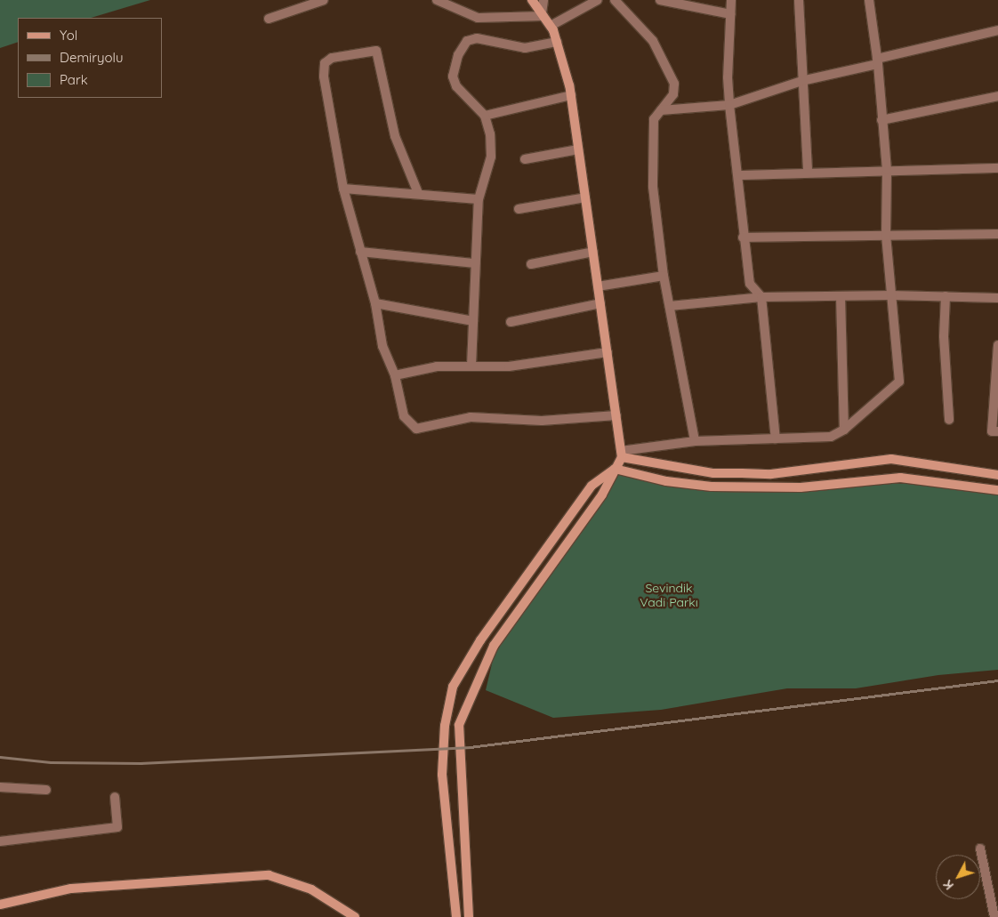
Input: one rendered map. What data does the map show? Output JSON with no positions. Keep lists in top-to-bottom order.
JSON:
{
  "parks": ["Sevindik Vadi Parkı"],
  "legend": ["Yol", "Demiryolu", "Park"],
  "north": "bottom left"
}
